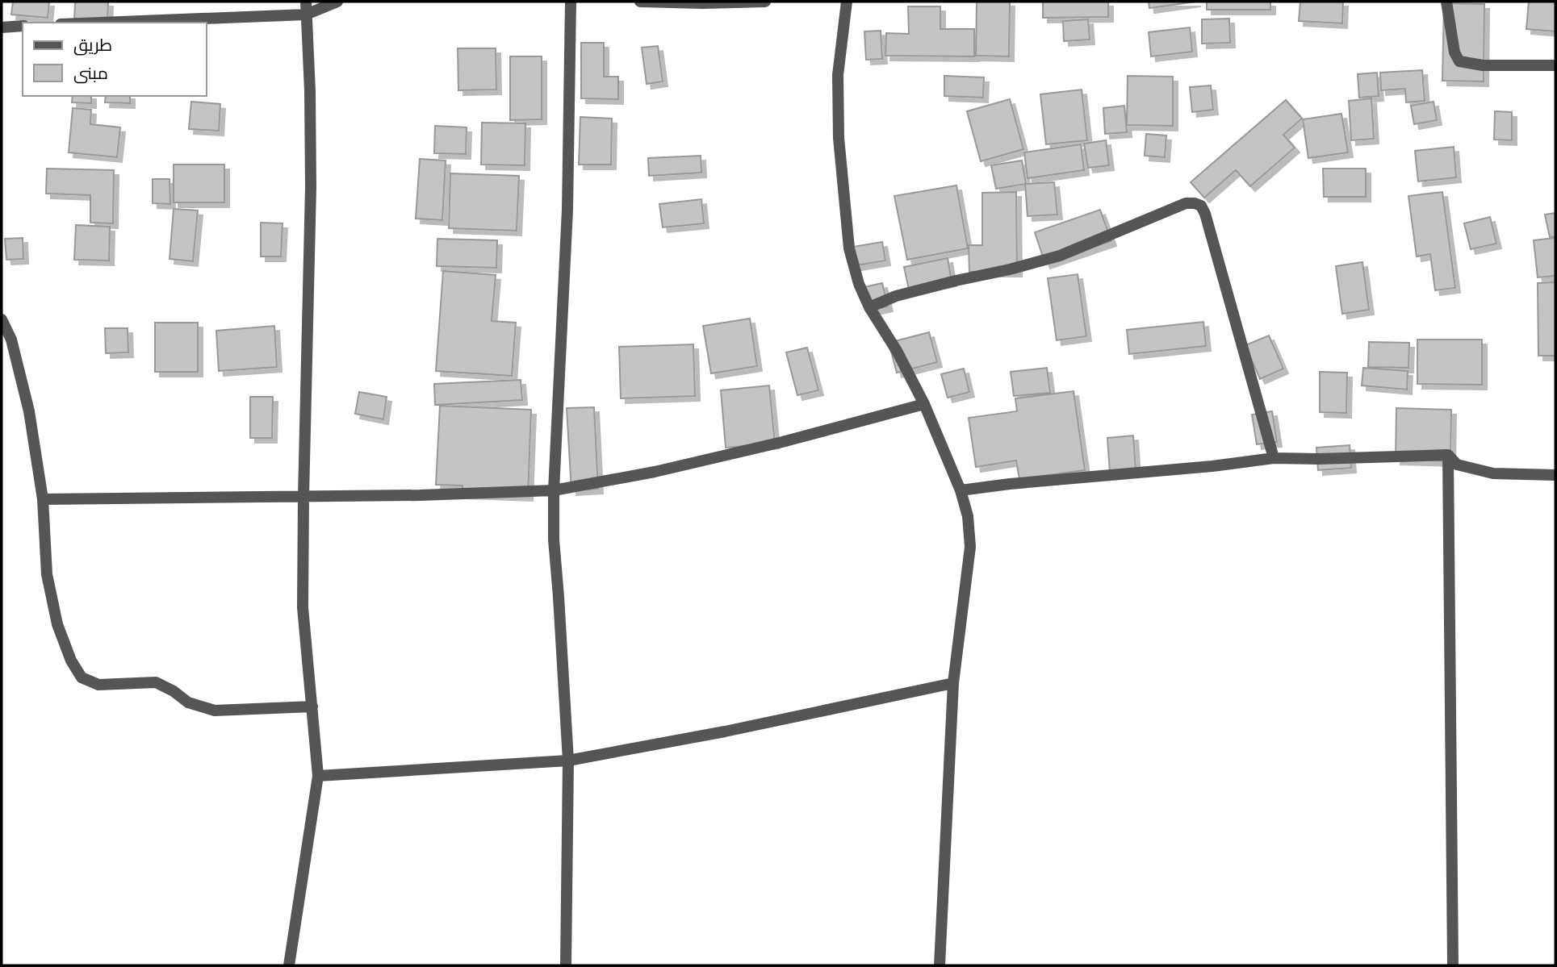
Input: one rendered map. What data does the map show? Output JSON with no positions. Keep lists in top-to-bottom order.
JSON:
{
  "legend": ["طريق", "مبنى"]
}
